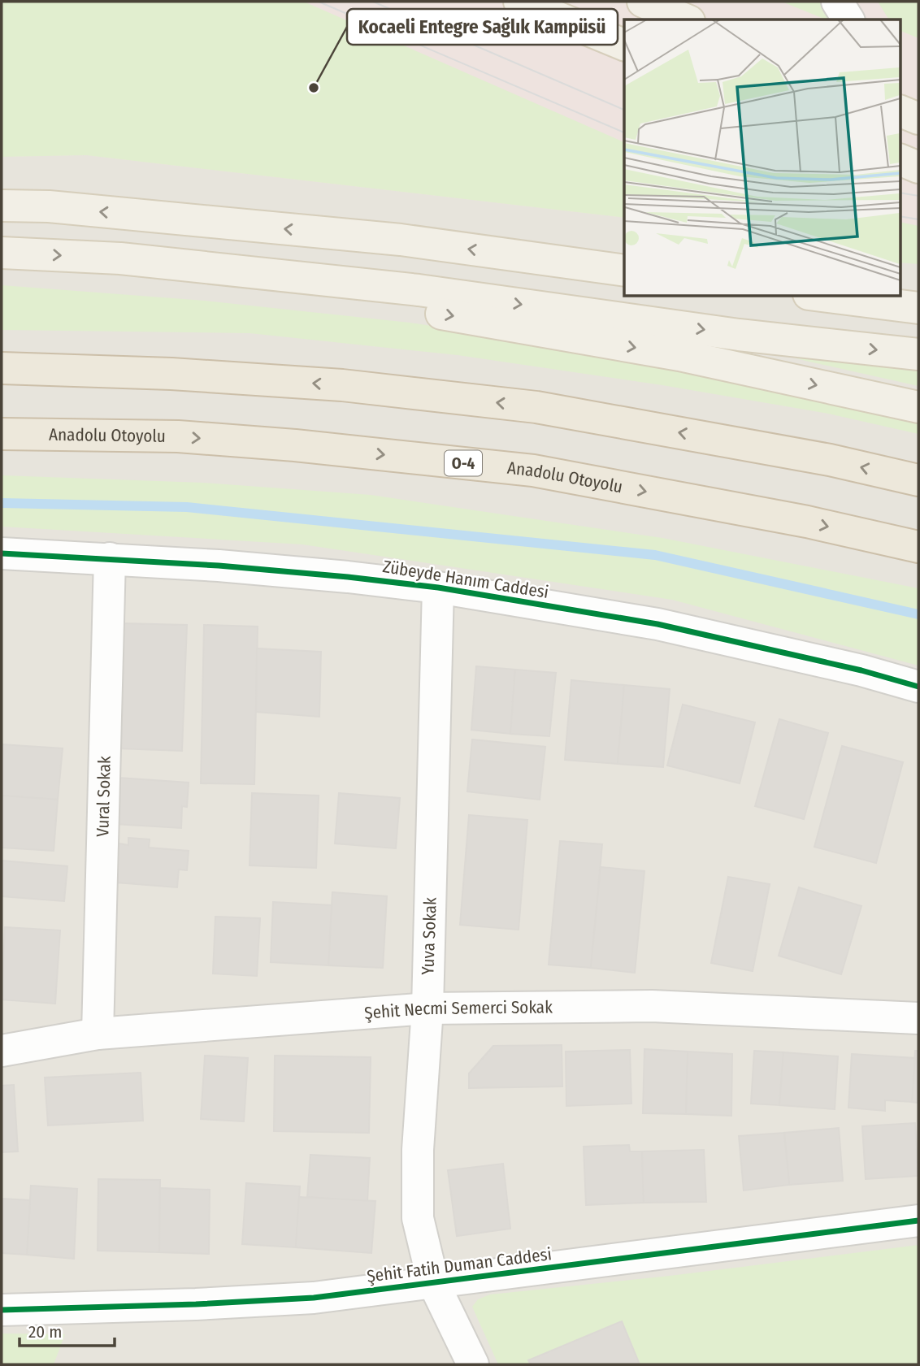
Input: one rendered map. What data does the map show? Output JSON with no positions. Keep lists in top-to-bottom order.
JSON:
{
  "streets": {
    "highway": ["Anadolu Otoyolu", "O-4"],
    "street": [
      "Zübeyde Hanım Caddesi",
      "Vural Sokak",
      "Yuva Sokak",
      "Şehit Necmi Semerci Sokak",
      "Şehit Fatih Duman Caddesi"
    ]
  },
  "crossings": [
    ["Zübeyde Hanım Caddesi", "Vural Sokak"],
    ["Zübeyde Hanım Caddesi", "Yuva Sokak"],
    ["Vural Sokak", "Şehit Necmi Semerci Sokak"],
    ["Yuva Sokak", "Şehit Necmi Semerci Sokak"],
    ["Yuva Sokak", "Şehit Fatih Duman Caddesi"]
  ],
  "places": ["Kocaeli Entegre Sağlık Kampüsü"],
  "scale_bar": "20 m"
}
